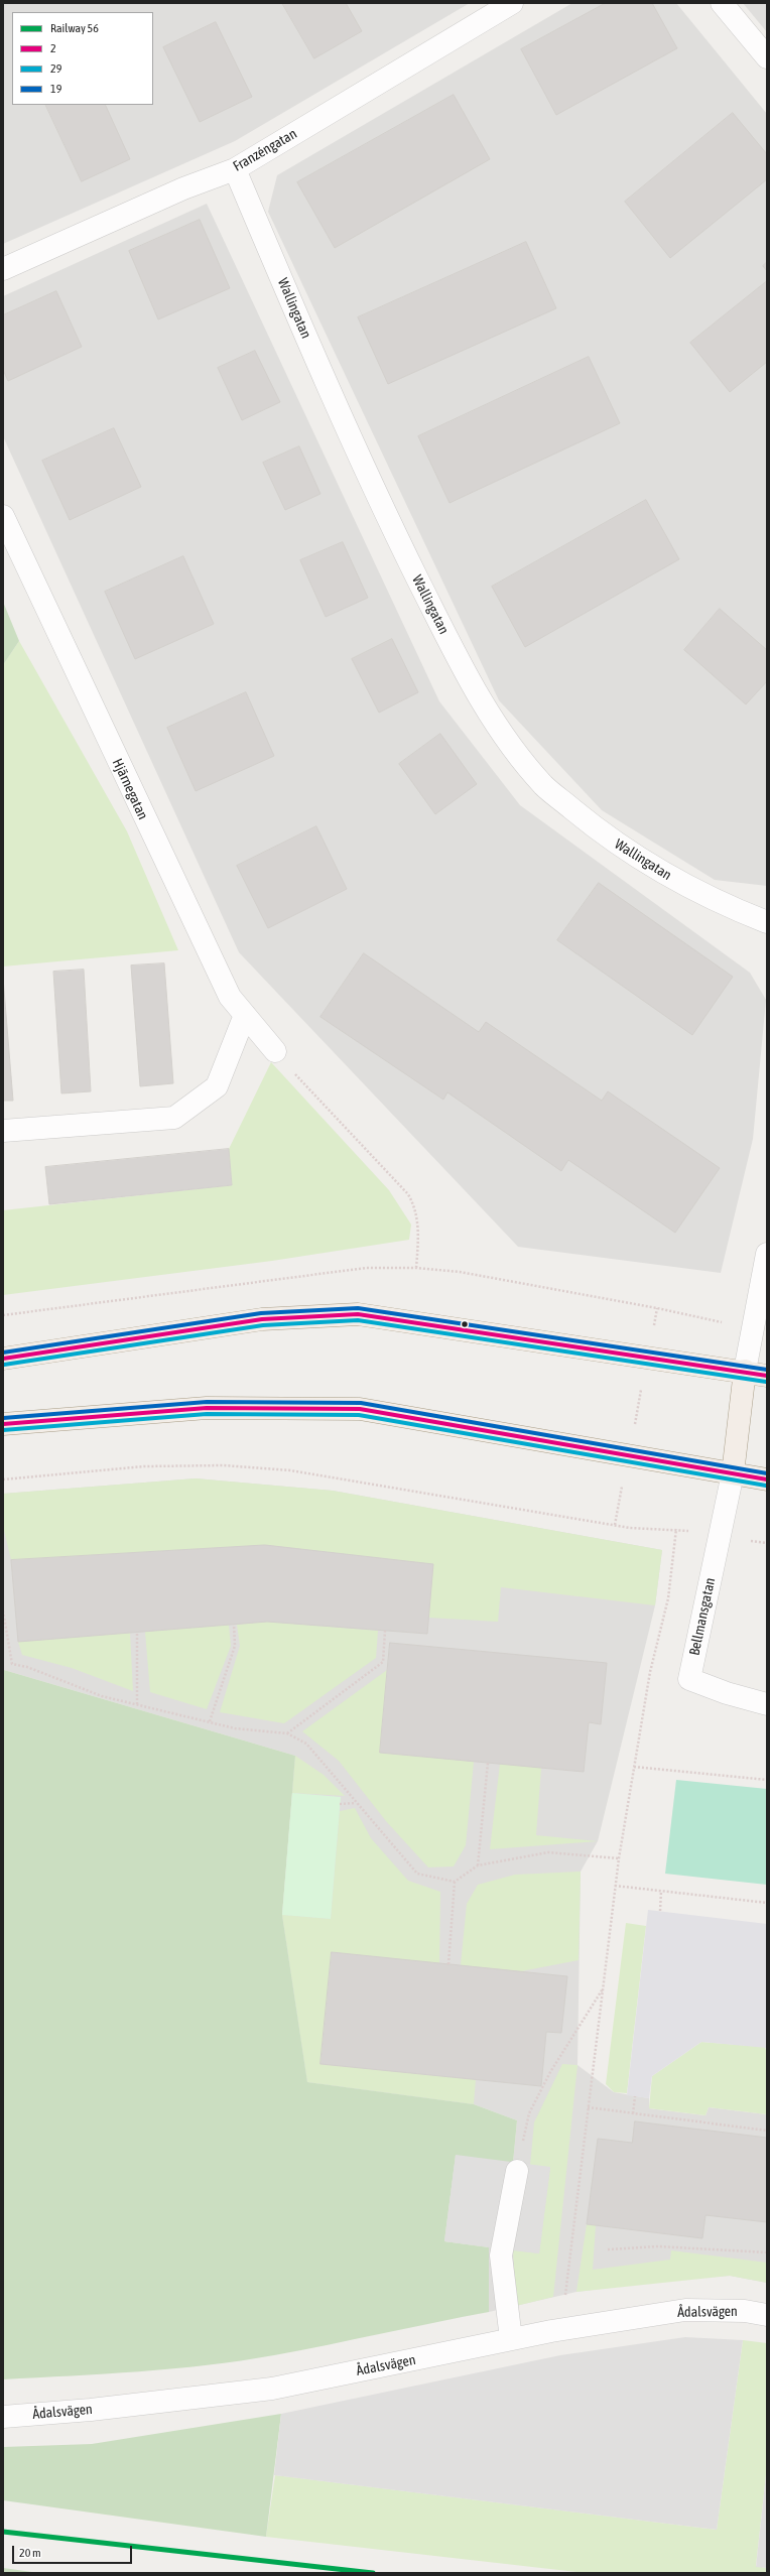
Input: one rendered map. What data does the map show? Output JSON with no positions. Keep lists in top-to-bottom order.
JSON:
{
  "streets": {
    "street": [
      "Franzéngatan",
      "Wallingatan",
      "Hjärnegatan",
      "Bellmansgatan",
      "Ådalsvägen"
    ]
  },
  "crossings": [
    ["Franzéngatan", "Wallingatan"]
  ],
  "lines": [
    "transit line 19",
    "transit line 2",
    "transit line 29",
    "rail line 56"
  ],
  "legend": [
    "Railway 56",
    "2",
    "29",
    "19"
  ],
  "scale_bar": "20 m"
}
